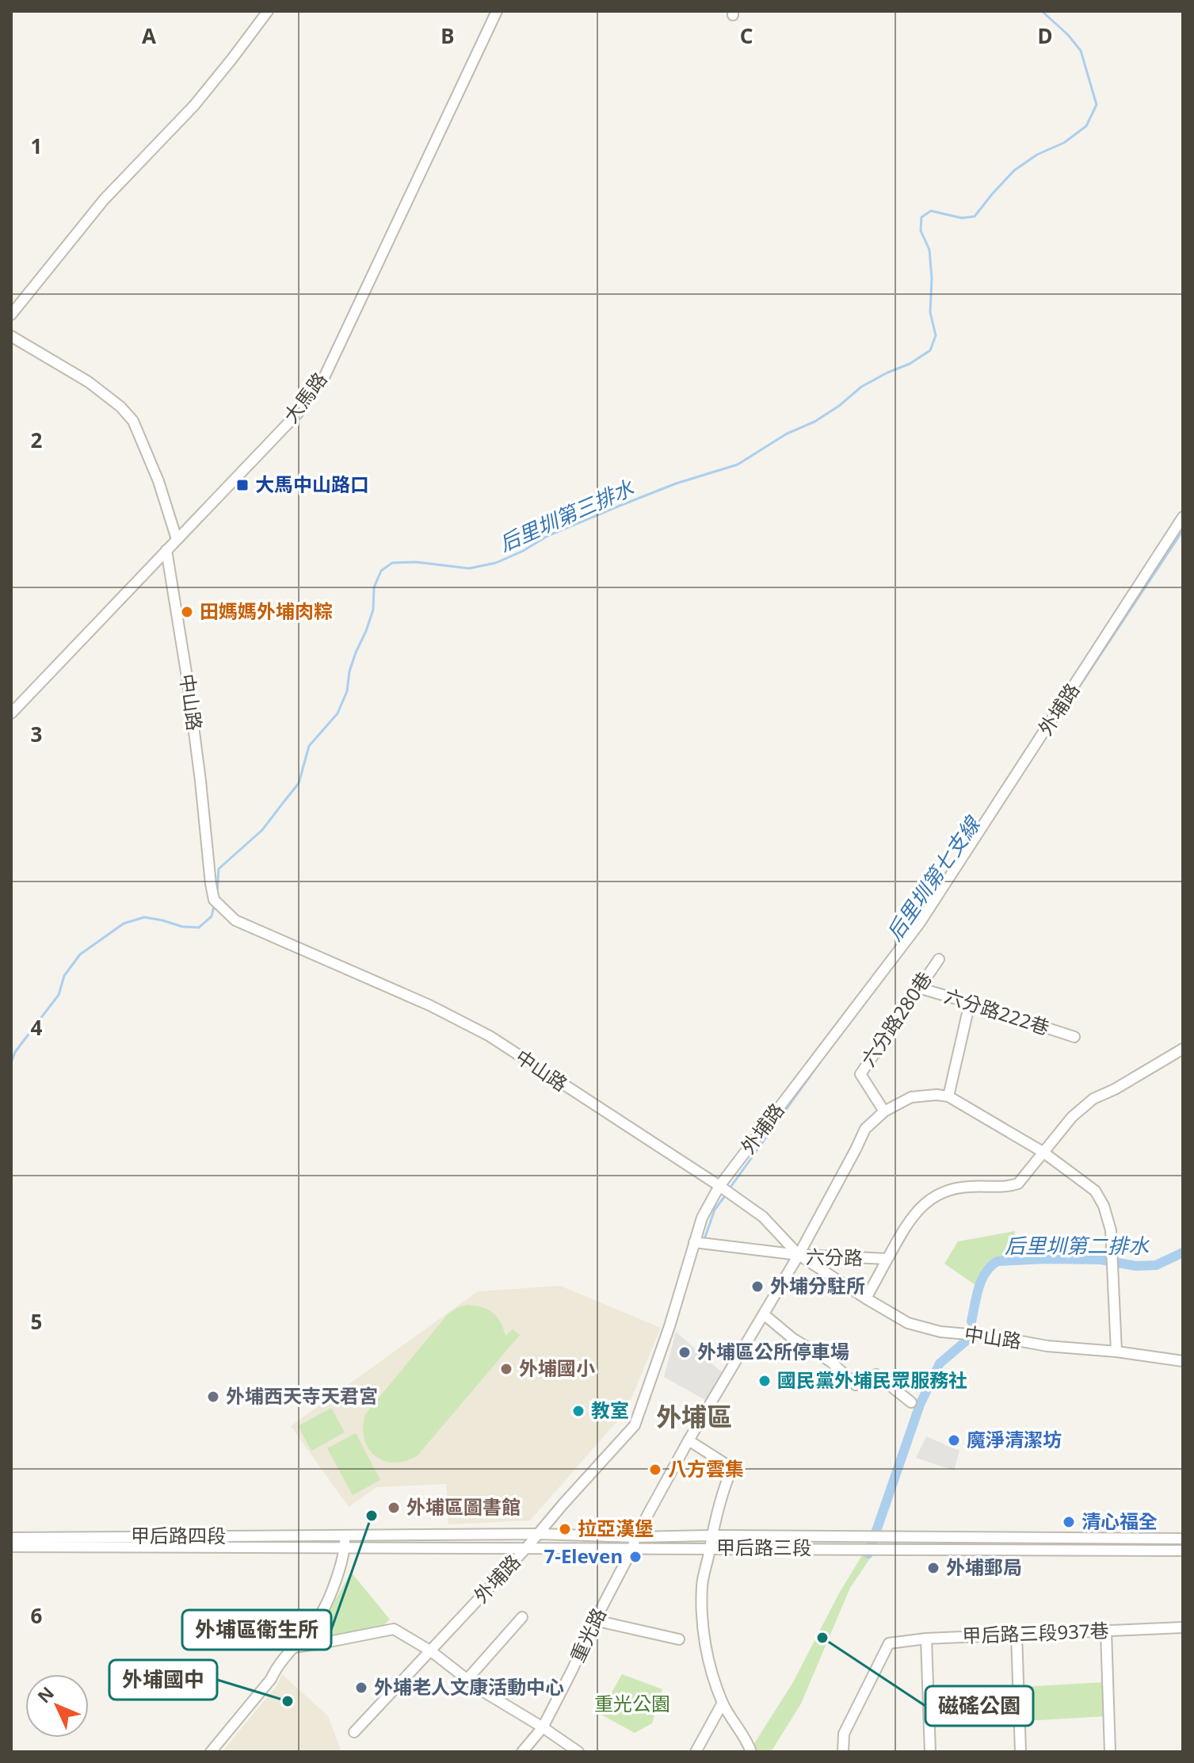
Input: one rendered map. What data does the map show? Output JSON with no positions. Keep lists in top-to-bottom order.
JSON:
{
  "streets": {
    "street": [
      "大馬路",
      "中山路",
      "外埔路",
      "六分路222巷",
      "六分路280巷",
      "六分路",
      "甲后路四段",
      "甲后路三段",
      "甲后路三段937巷",
      "重光路"
    ]
  },
  "crossings": [
    ["大馬路", "中山路"],
    ["中山路", "外埔路"],
    ["中山路", "六分路"],
    ["外埔路", "甲后路三段"],
    ["六分路222巷", "六分路280巷"],
    ["六分路", "甲后路三段"],
    ["六分路", "重光路"],
    ["甲后路四段", "甲后路三段"],
    ["甲后路三段", "重光路"]
  ],
  "districts": ["外埔區"],
  "water": ["后里圳第三排水", "后里圳第七支線", "后里圳第二排水"],
  "parks": ["重光公園"],
  "places": {
    "transit": ["大馬中山路口"],
    "other": [
      "田媽媽外埔肉粽",
      "外埔分駐所",
      "外埔區公所停車場",
      "外埔國小",
      "國民黨外埔民眾服務社",
      "外埔西天寺天君宮",
      "教室",
      "魔淨清潔坊",
      "八方雲集",
      "外埔區圖書館",
      "外埔區衛生所",
      "清心福全",
      "拉亞漢堡",
      "7-Eleven",
      "外埔郵局",
      "磁磘公園",
      "外埔老人文康活動中心",
      "外埔國中"
    ]
  },
  "north": "top left",
  "grid": {
    "columns": [
      "A",
      "B",
      "C",
      "D"
    ],
    "rows": [
      "1",
      "2",
      "3",
      "4",
      "5",
      "6"
    ]
  }
}
